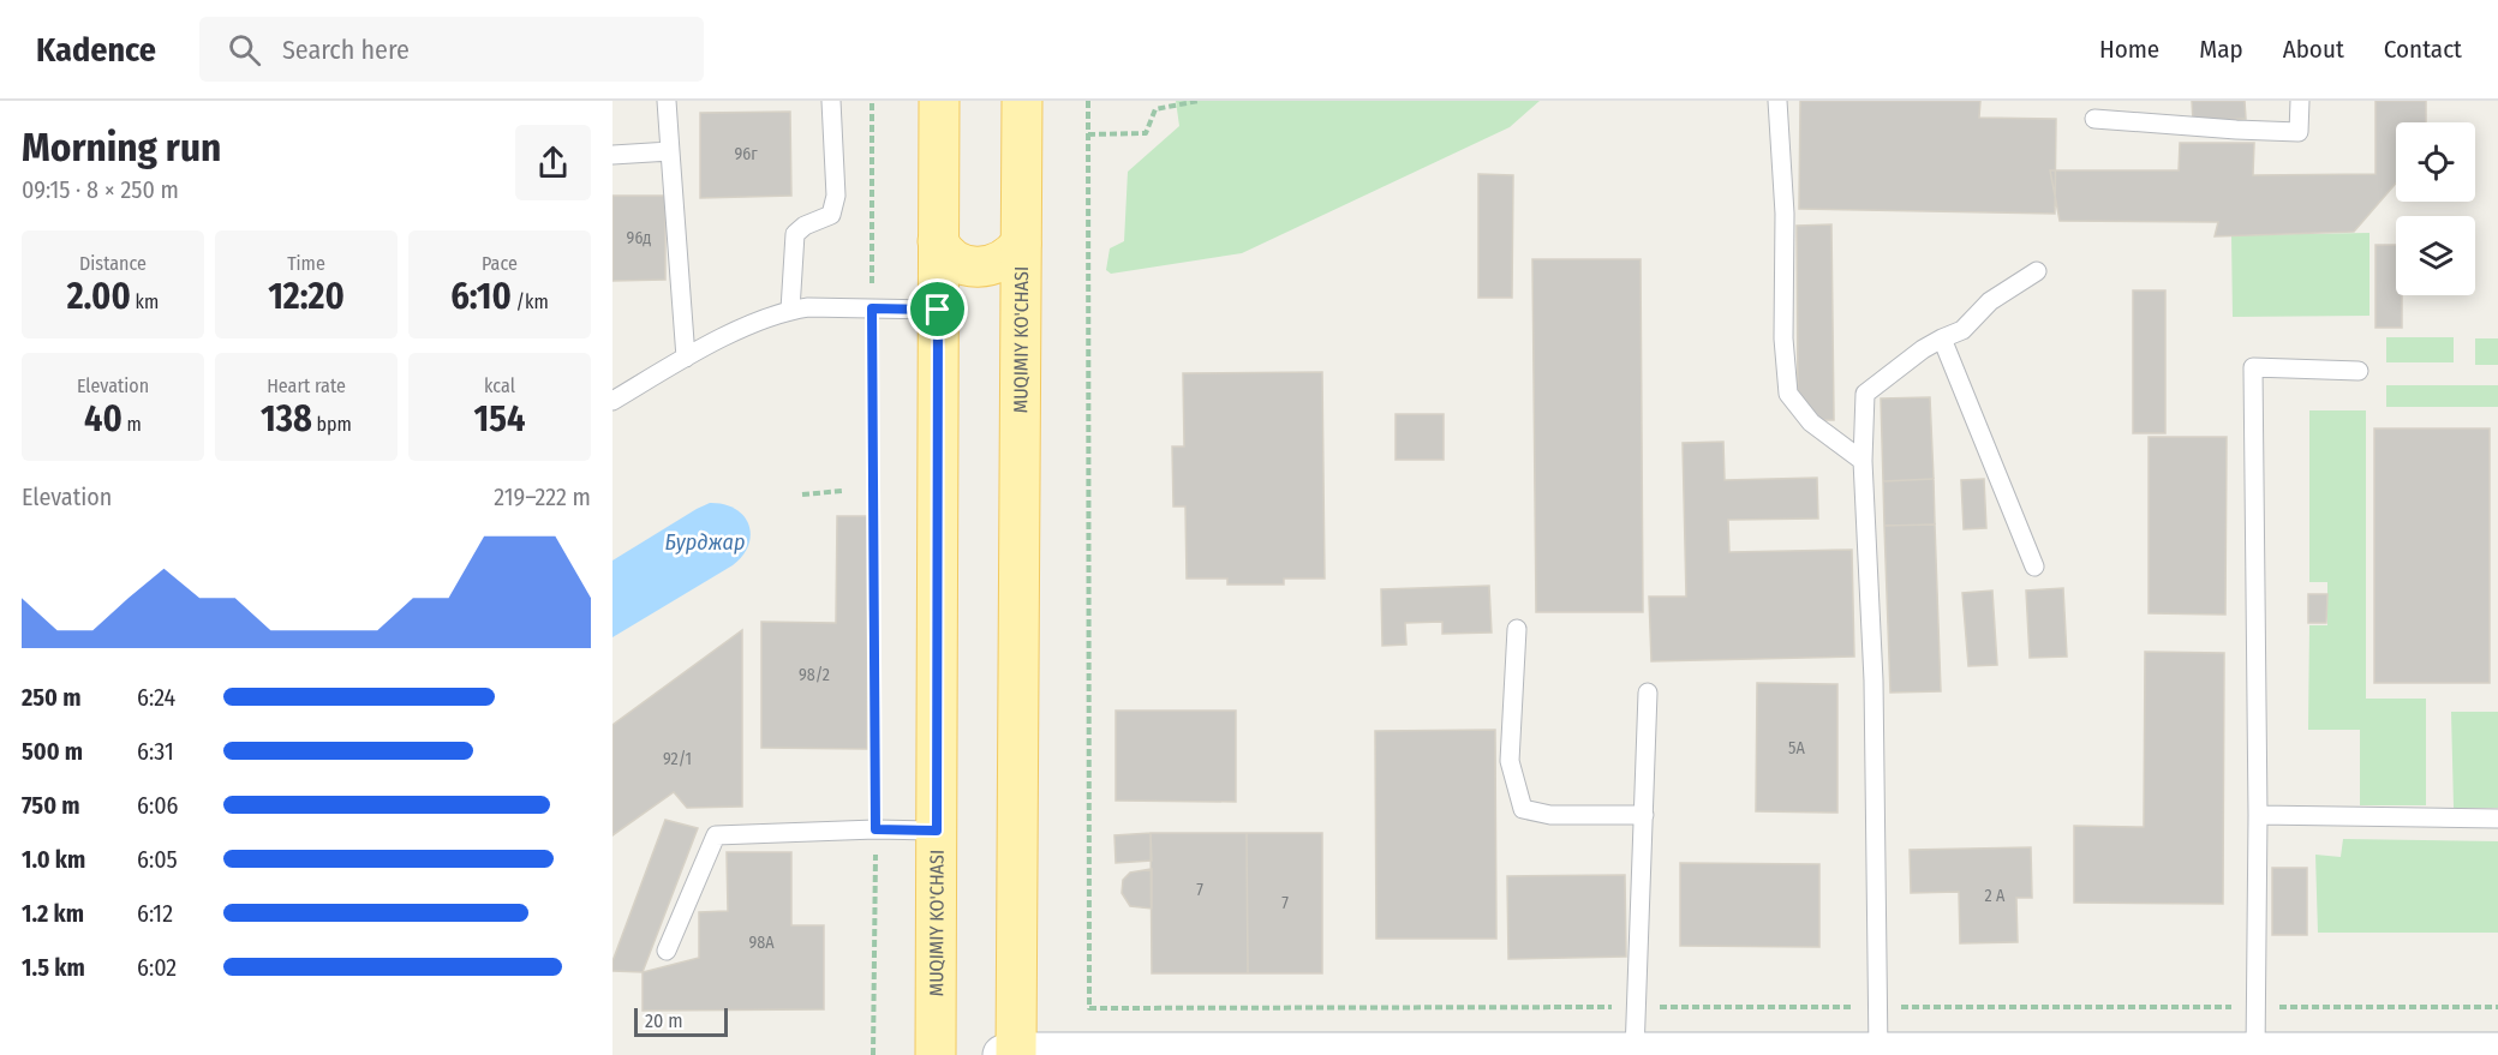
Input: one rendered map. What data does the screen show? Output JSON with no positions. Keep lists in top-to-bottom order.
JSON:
{
  "streets": {
    "main road": ["MUQIMIY KO'CHASI"]
  },
  "water": ["Бурджар"],
  "house_numbers": [
    "96г",
    "96д",
    "98/2",
    "5А",
    "92/1",
    "7",
    "2 A",
    "7",
    "98A"
  ],
  "scale_bar": "20 m",
  "page": {
    "header": "Kadence",
    "search": "Search here",
    "nav": [
      "Home",
      "Map",
      "About",
      "Contact"
    ],
    "heading": ["Morning run", "09:15 · 8 × 250 m"],
    "stats": [
      ["Distance", "2.00 km"],
      ["Time", "12:20"],
      ["Pace", "6:10 /km"],
      ["Elevation", "40 m"],
      ["Heart rate", "138 bpm"],
      ["kcal", "154"]
    ],
    "chart": ["Elevation", "219–222 m"],
    "list": [
      {
        "name": "250 m",
        "note": "6:24"
      },
      {
        "name": "500 m",
        "note": "6:31"
      },
      {
        "name": "750 m",
        "note": "6:06"
      },
      {
        "name": "1.0 km",
        "note": "6:05"
      },
      {
        "name": "1.2 km",
        "note": "6:12"
      },
      {
        "name": "1.5 km",
        "note": "6:02"
      }
    ],
    "scale": "20 m"
  }
}
